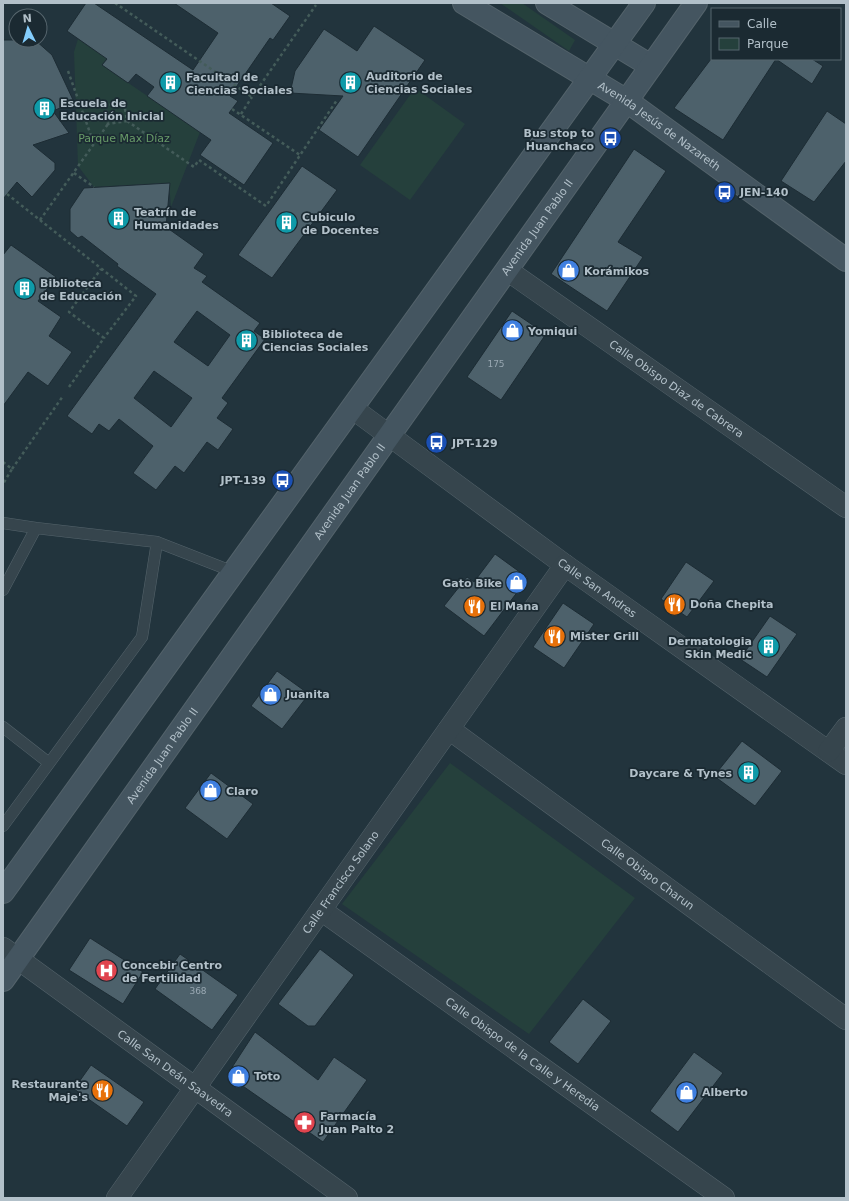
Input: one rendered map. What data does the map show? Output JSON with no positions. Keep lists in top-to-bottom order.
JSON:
{
  "streets": {
    "main road": ["Avenida Jesús de Nazareth", "Avenida Juan Pablo II"],
    "street": [
      "Calle Obispo Diaz de Cabrera",
      "Calle San Andres",
      "Calle Obispo Charun",
      "Calle Francisco Solano",
      "Calle Obispo de la Calle y Heredia",
      "Calle San Deán Saavedra"
    ]
  },
  "crossings": [
    ["Avenida Jesús de Nazareth", "Avenida Juan Pablo II"],
    ["Avenida Juan Pablo II", "Calle Obispo Diaz de Cabrera"],
    ["Avenida Juan Pablo II", "Calle San Andres"],
    ["Avenida Juan Pablo II", "Calle San Deán Saavedra"],
    ["Calle San Andres", "Calle Francisco Solano"],
    ["Calle Obispo Charun", "Calle Francisco Solano"],
    ["Calle Francisco Solano", "Calle Obispo de la Calle y Heredia"],
    ["Calle Francisco Solano", "Calle San Deán Saavedra"]
  ],
  "parks": ["Parque Max Díaz"],
  "places": {
    "building": [
      "Auditorio de Ciencias Sociales",
      "Facultad de Ciencias Sociales",
      "Escuela de Educación Inicial",
      "Teatrín de Humanidades",
      "Cubiculo de Docentes",
      "Biblioteca de Educación",
      "Biblioteca de Ciencias Sociales",
      "Dermatologia Skin Medic",
      "Daycare & Tynes"
    ],
    "bus stop": [
      "Bus stop to Huanchaco",
      "JEN-140",
      "JPT-129",
      "JPT-139"
    ],
    "shop": [
      "Korámikos",
      "Yomiqui",
      "Gato Bike",
      "Juanita",
      "Claro",
      "Toto",
      "Alberto"
    ],
    "restaurant": [
      "Doña Chepita",
      "El Mana",
      "Mister Grill",
      "Restaurante Maje's"
    ],
    "hospital": ["Concebir Centro de Fertilidad"],
    "pharmacy": ["Farmacía Juan Palto 2"]
  },
  "house_numbers": ["175", "368"],
  "legend": ["Calle", "Parque"],
  "north": "top"
}
